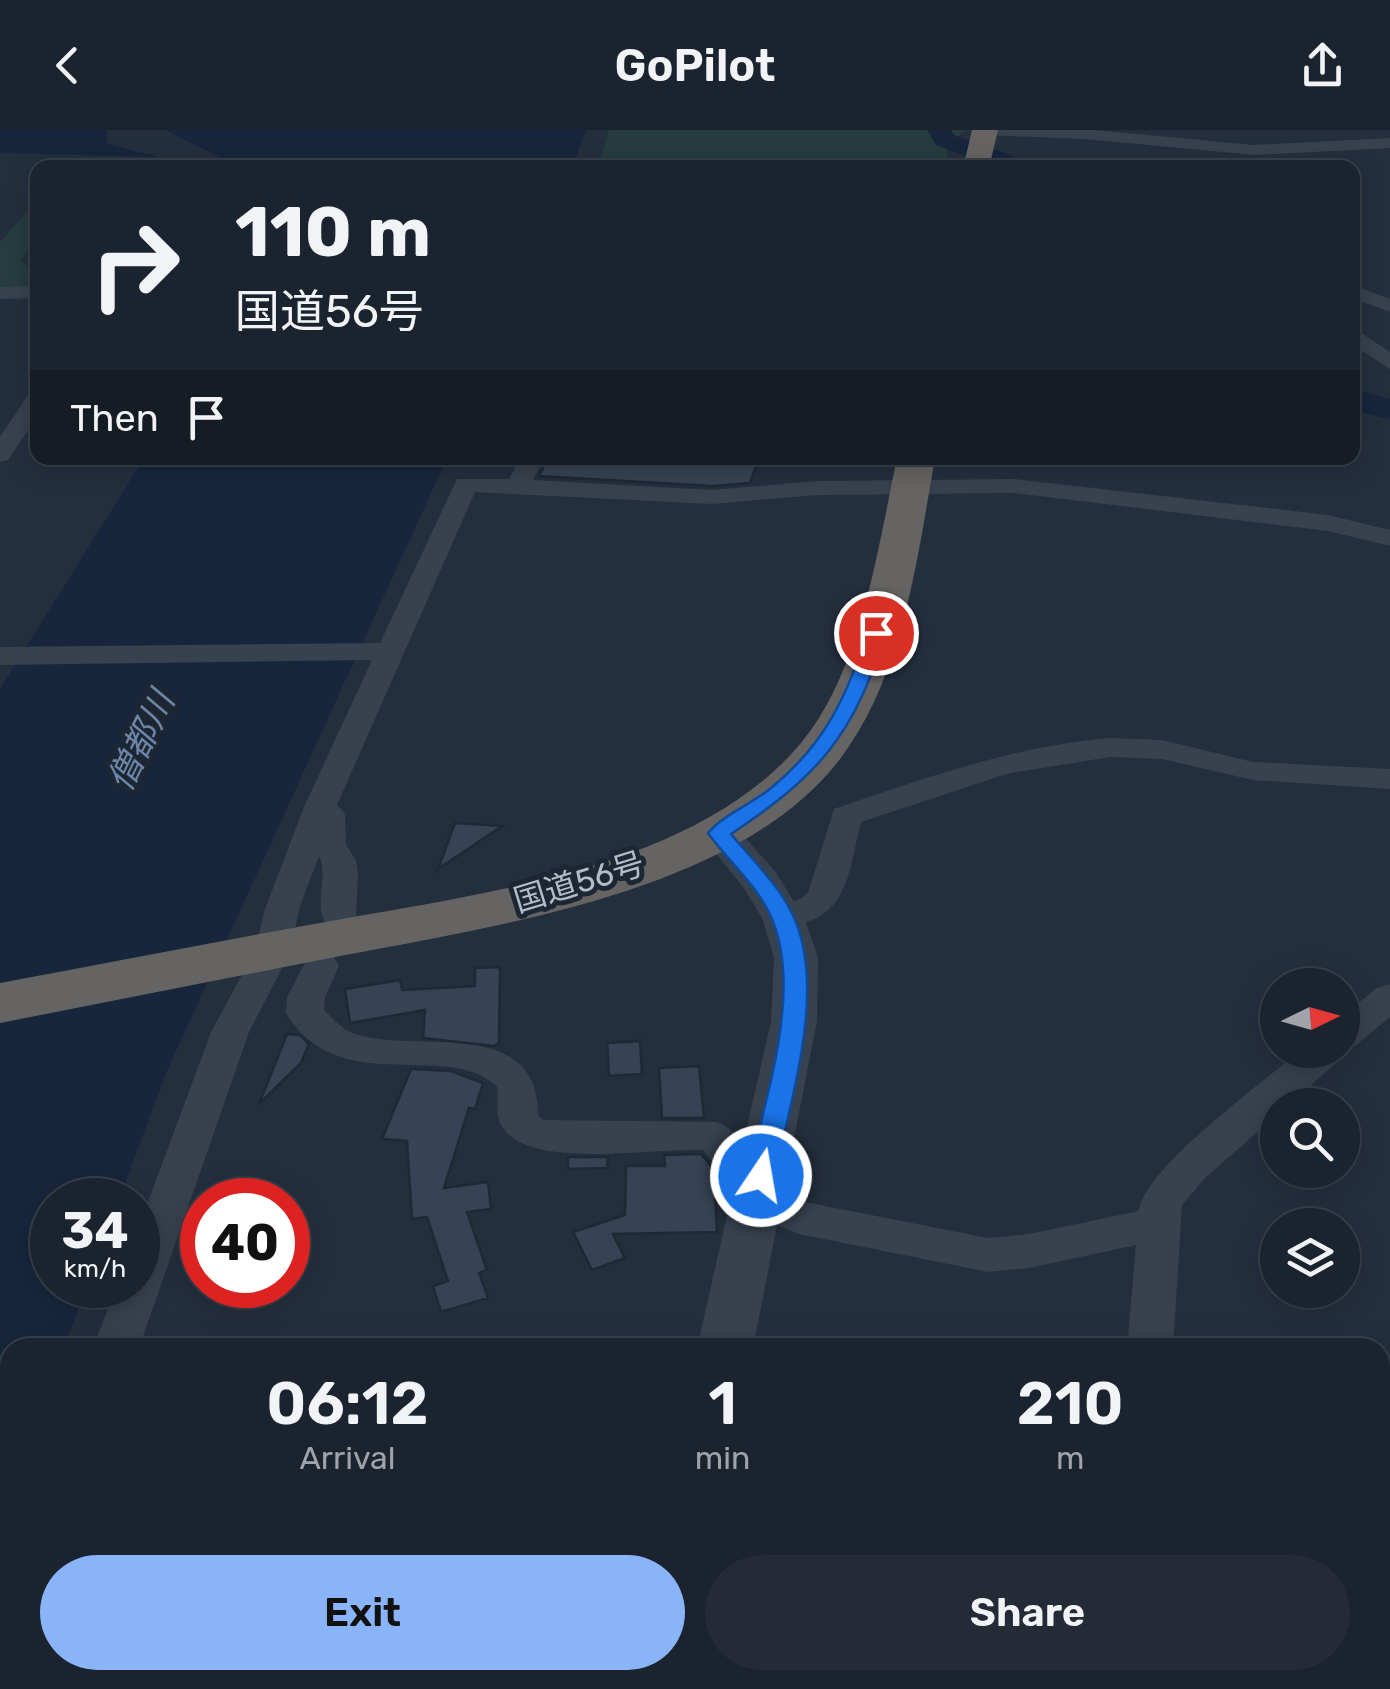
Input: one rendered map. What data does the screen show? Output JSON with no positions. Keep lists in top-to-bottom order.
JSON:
{
  "streets": {
    "highway": ["国道56号"]
  },
  "water": ["僧都川"],
  "north": "right",
  "page": {
    "header": "GoPilot",
    "turn": ["110 m", "国道56号"],
    "then": "Then",
    "speed": "34 km/h",
    "limit": "40",
    "eta": [
      "06:12",
      "Arrival",
      "1",
      "min",
      "210",
      "m"
    ],
    "buttons": ["Exit", "Share"]
  }
}
